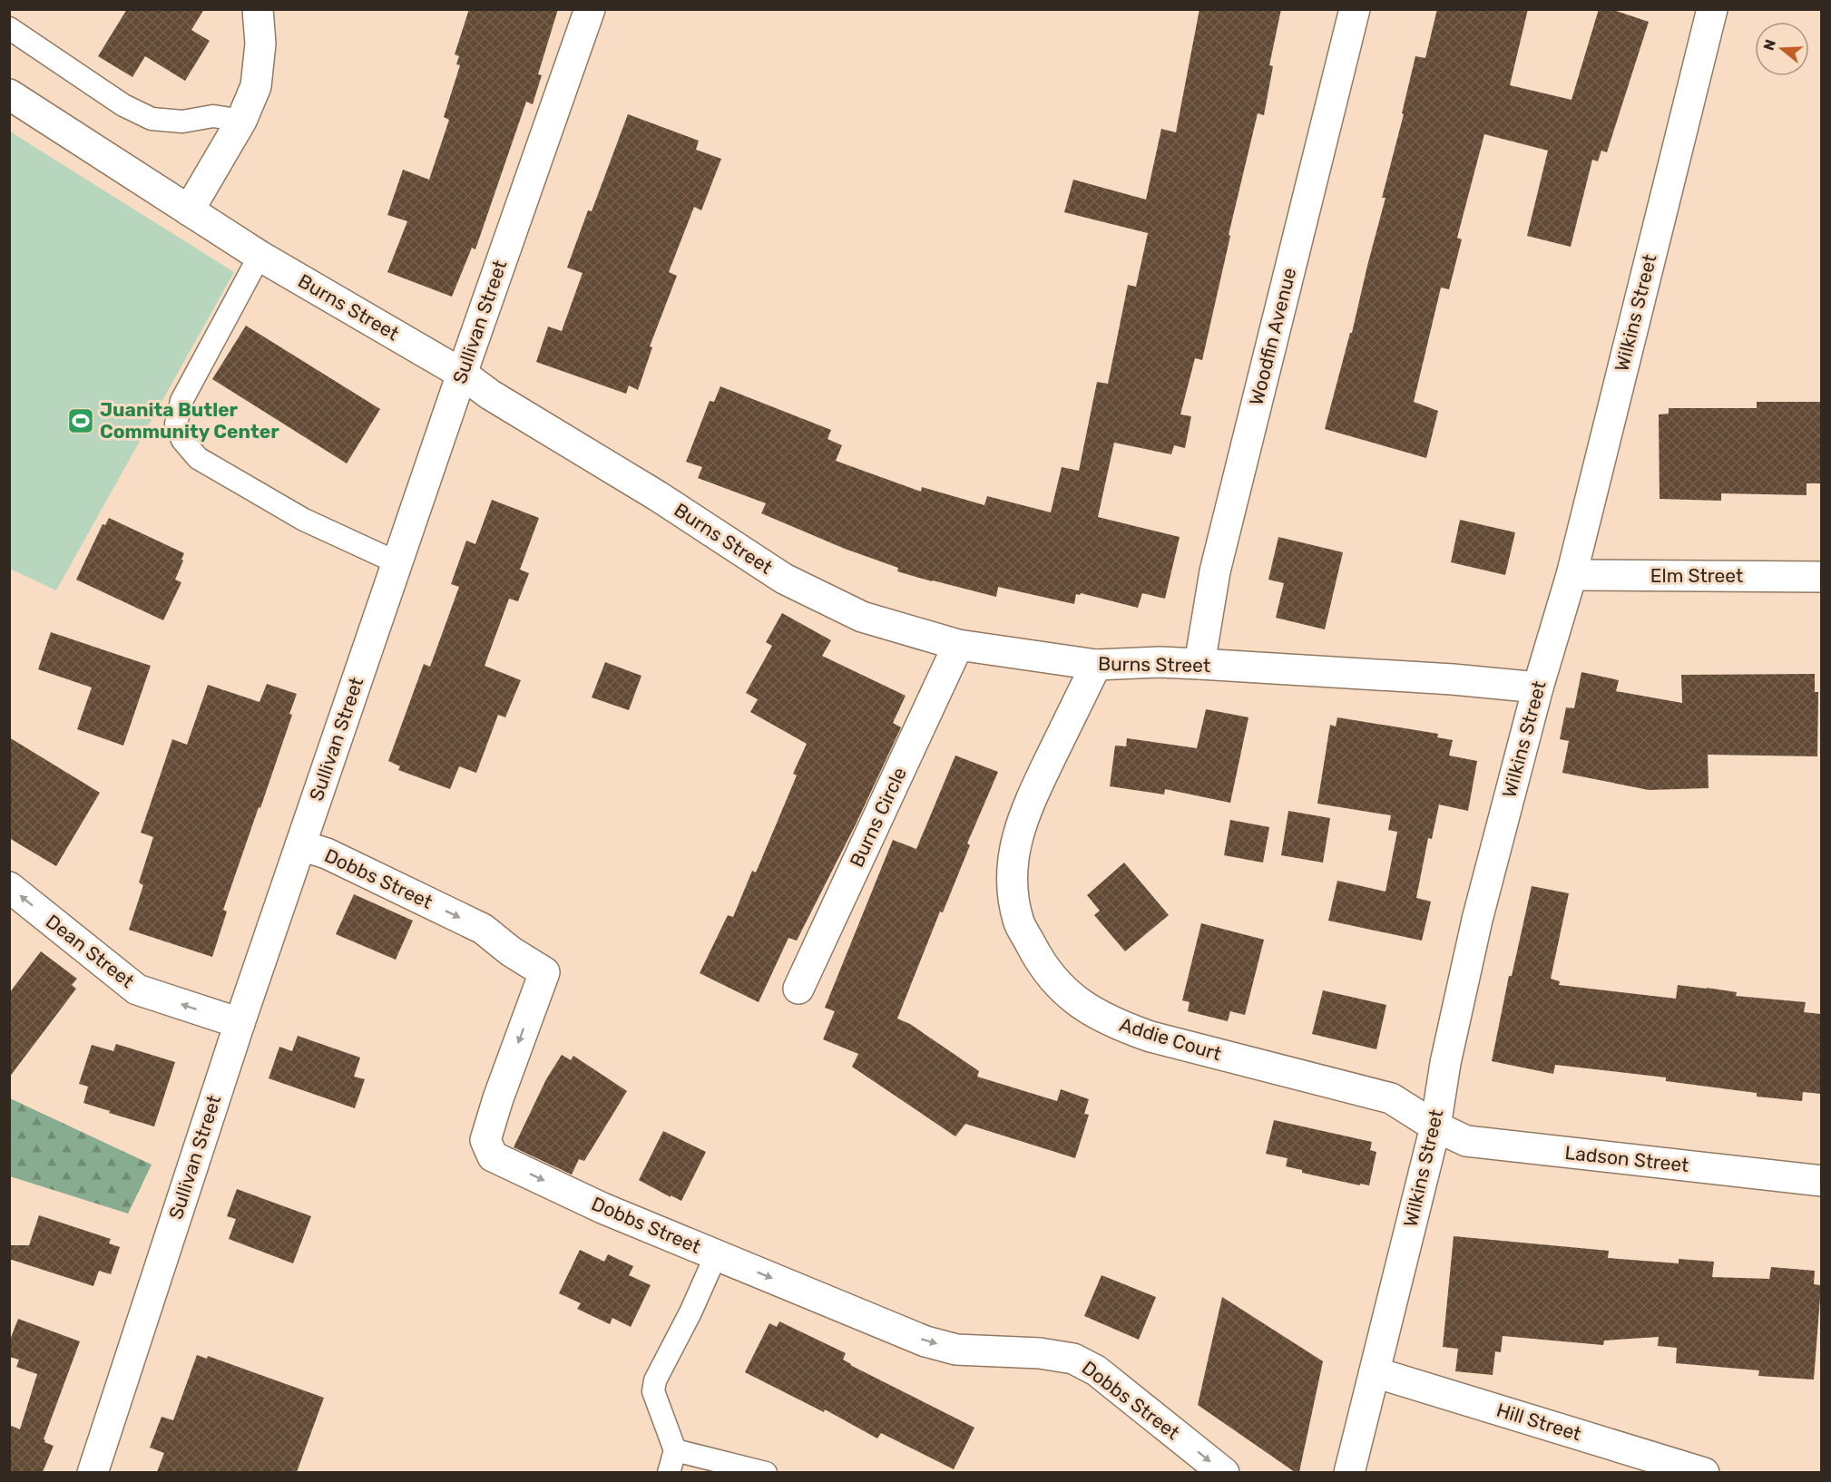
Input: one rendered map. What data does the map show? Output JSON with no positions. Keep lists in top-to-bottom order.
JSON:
{
  "streets": {
    "street": [
      "Burns Street",
      "Wilkins Street",
      "Sullivan Street",
      "Woodfin Avenue",
      "Elm Street",
      "Burns Circle",
      "Dobbs Street",
      "Dean Street",
      "Addie Court",
      "Ladson Street",
      "Hill Street"
    ]
  },
  "crossings": [
    ["Burns Street", "Wilkins Street"],
    ["Burns Street", "Sullivan Street"],
    ["Burns Street", "Woodfin Avenue"],
    ["Burns Street", "Burns Circle"],
    ["Burns Street", "Addie Court"],
    ["Wilkins Street", "Elm Street"],
    ["Wilkins Street", "Addie Court"],
    ["Wilkins Street", "Ladson Street"],
    ["Wilkins Street", "Hill Street"],
    ["Sullivan Street", "Dobbs Street"],
    ["Sullivan Street", "Dean Street"],
    ["Addie Court", "Ladson Street"]
  ],
  "one_way": ["Dobbs Street", "Dean Street"],
  "places": {
    "sports": ["Juanita Butler Community Center"]
  },
  "north": "left"
}
